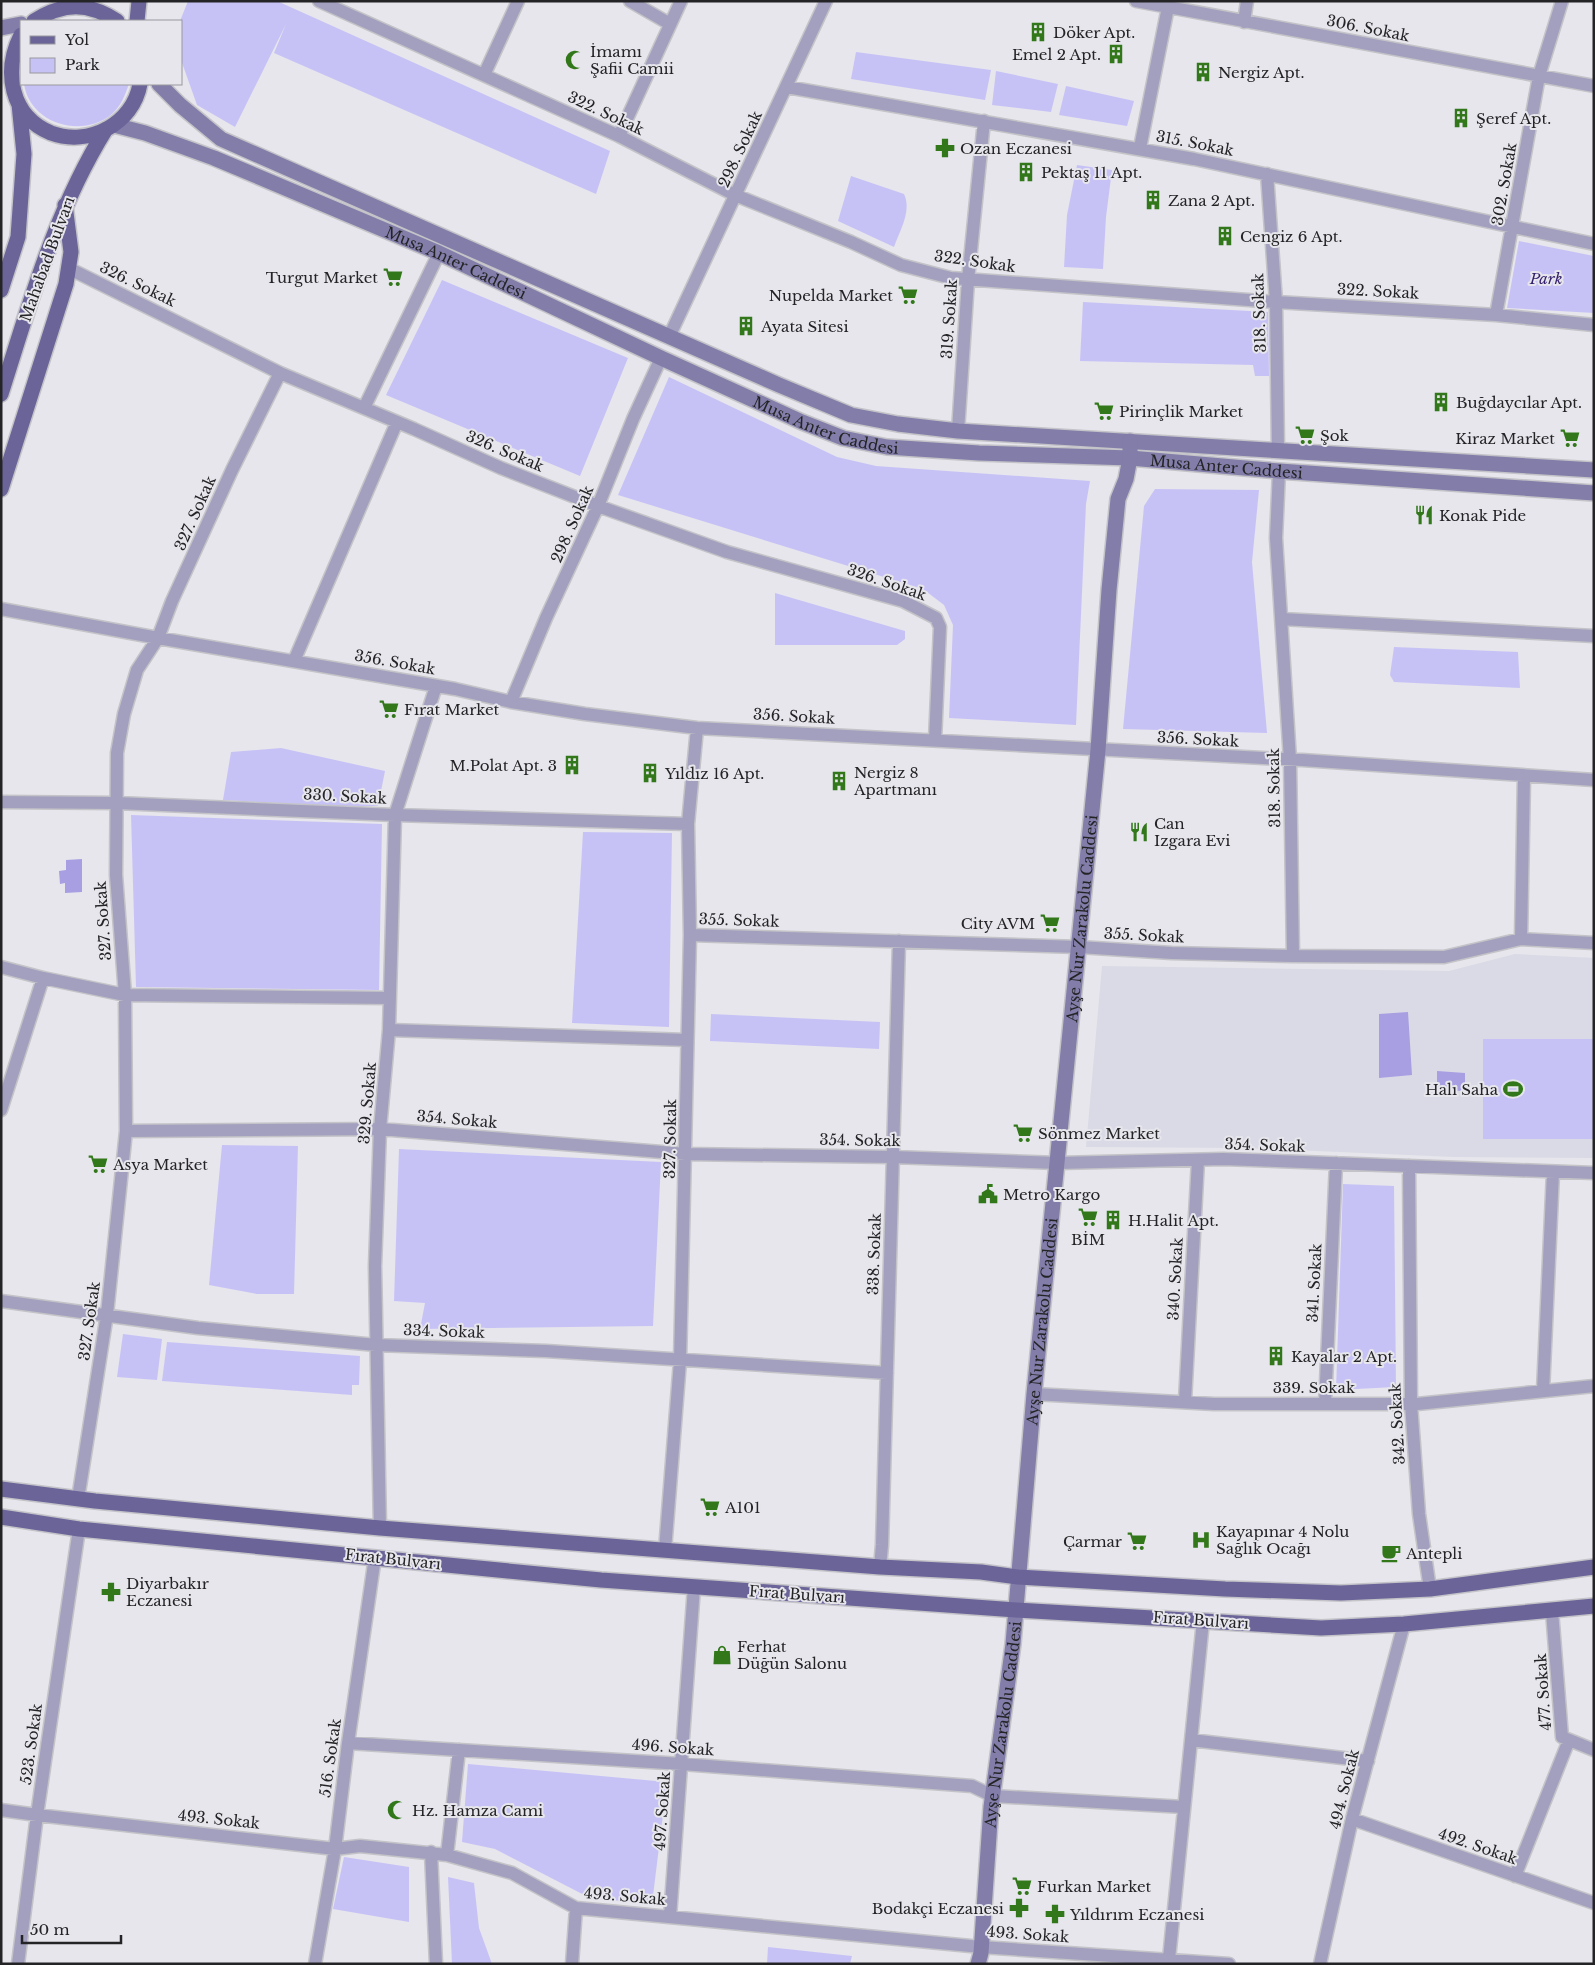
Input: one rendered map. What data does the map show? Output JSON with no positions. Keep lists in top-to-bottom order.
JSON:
{
  "streets": {
    "main road": [
      "Mahabad Bulvarı",
      "Musa Anter Caddesi",
      "Ayşe Nur Zarakolu Caddesi",
      "Fırat Bulvarı"
    ],
    "street": [
      "306. Sokak",
      "322. Sokak",
      "315. Sokak",
      "298. Sokak",
      "302. Sokak",
      "326. Sokak",
      "318. Sokak",
      "319. Sokak",
      "327. Sokak",
      "356. Sokak",
      "330. Sokak",
      "355. Sokak",
      "329. Sokak",
      "354. Sokak",
      "338. Sokak",
      "340. Sokak",
      "341. Sokak",
      "334. Sokak",
      "339. Sokak",
      "342. Sokak",
      "477. Sokak",
      "523. Sokak",
      "496. Sokak",
      "516. Sokak",
      "494. Sokak",
      "497. Sokak",
      "493. Sokak",
      "492. Sokak"
    ]
  },
  "crossings": [
    ["306. Sokak", "302. Sokak"],
    ["322. Sokak", "298. Sokak"],
    ["322. Sokak", "302. Sokak"],
    ["322. Sokak", "318. Sokak"],
    ["322. Sokak", "319. Sokak"],
    ["315. Sokak", "298. Sokak"],
    ["315. Sokak", "302. Sokak"],
    ["315. Sokak", "318. Sokak"],
    ["315. Sokak", "319. Sokak"],
    ["298. Sokak", "Musa Anter Caddesi"],
    ["298. Sokak", "326. Sokak"],
    ["298. Sokak", "356. Sokak"],
    ["Mahabad Bulvarı", "Musa Anter Caddesi"],
    ["Musa Anter Caddesi", "318. Sokak"],
    ["Musa Anter Caddesi", "319. Sokak"],
    ["Musa Anter Caddesi", "Ayşe Nur Zarakolu Caddesi"],
    ["326. Sokak", "327. Sokak"],
    ["326. Sokak", "356. Sokak"],
    ["318. Sokak", "356. Sokak"],
    ["318. Sokak", "355. Sokak"],
    ["327. Sokak", "356. Sokak"],
    ["327. Sokak", "330. Sokak"],
    ["327. Sokak", "355. Sokak"],
    ["327. Sokak", "354. Sokak"],
    ["327. Sokak", "334. Sokak"],
    ["327. Sokak", "Fırat Bulvarı"],
    ["356. Sokak", "Ayşe Nur Zarakolu Caddesi"],
    ["356. Sokak", "329. Sokak"],
    ["330. Sokak", "329. Sokak"],
    ["Ayşe Nur Zarakolu Caddesi", "355. Sokak"],
    ["Ayşe Nur Zarakolu Caddesi", "354. Sokak"],
    ["Ayşe Nur Zarakolu Caddesi", "339. Sokak"],
    ["Ayşe Nur Zarakolu Caddesi", "Fırat Bulvarı"],
    ["Ayşe Nur Zarakolu Caddesi", "496. Sokak"],
    ["Ayşe Nur Zarakolu Caddesi", "493. Sokak"],
    ["355. Sokak", "338. Sokak"],
    ["329. Sokak", "354. Sokak"],
    ["329. Sokak", "334. Sokak"],
    ["329. Sokak", "Fırat Bulvarı"],
    ["354. Sokak", "338. Sokak"],
    ["354. Sokak", "340. Sokak"],
    ["354. Sokak", "341. Sokak"],
    ["354. Sokak", "342. Sokak"],
    ["338. Sokak", "334. Sokak"],
    ["338. Sokak", "Fırat Bulvarı"],
    ["340. Sokak", "339. Sokak"],
    ["341. Sokak", "339. Sokak"],
    ["339. Sokak", "342. Sokak"],
    ["342. Sokak", "Fırat Bulvarı"],
    ["Fırat Bulvarı", "477. Sokak"],
    ["Fırat Bulvarı", "523. Sokak"],
    ["Fırat Bulvarı", "516. Sokak"],
    ["Fırat Bulvarı", "494. Sokak"],
    ["Fırat Bulvarı", "497. Sokak"],
    ["523. Sokak", "493. Sokak"],
    ["496. Sokak", "516. Sokak"],
    ["496. Sokak", "497. Sokak"],
    ["516. Sokak", "493. Sokak"],
    ["494. Sokak", "492. Sokak"],
    ["497. Sokak", "493. Sokak"]
  ],
  "parks": ["Park"],
  "places": {
    "building": [
      "Döker Apt.",
      "Emel 2 Apt.",
      "Nergiz Apt.",
      "Şeref Apt.",
      "Pektaş 11 Apt.",
      "Zana 2 Apt.",
      "Cengiz 6 Apt.",
      "Ayata Sitesi",
      "Buğdaycılar Apt.",
      "M.Polat Apt. 3",
      "Yıldız 16 Apt.",
      "Nergiz 8 Apartmanı",
      "H.Halit Apt.",
      "Kayalar 2 Apt."
    ],
    "mosque": ["İmamı Şafii Camii", "Hz. Hamza Cami"],
    "pharmacy": [
      "Ozan Eczanesi",
      "Diyarbakır Eczanesi",
      "Bodakçi Eczanesi",
      "Yıldırım Eczanesi"
    ],
    "supermarket": [
      "Turgut Market",
      "Nupelda Market",
      "Pirinçlik Market",
      "Şok",
      "Kiraz Market",
      "Fırat Market",
      "City AVM",
      "Sönmez Market",
      "Asya Market",
      "BİM",
      "A101",
      "Çarmar",
      "Furkan Market"
    ],
    "restaurant": ["Konak Pide", "Can Izgara Evi"],
    "sports": ["Halı Saha"],
    "public building": ["Metro Kargo"],
    "hospital": ["Kayapınar 4 Nolu Sağlık Ocağı"],
    "cafe": ["Antepli"],
    "shop": ["Ferhat Düğün Salonu"]
  },
  "legend": ["Yol", "Park"],
  "scale_bar": "50 m"
}
